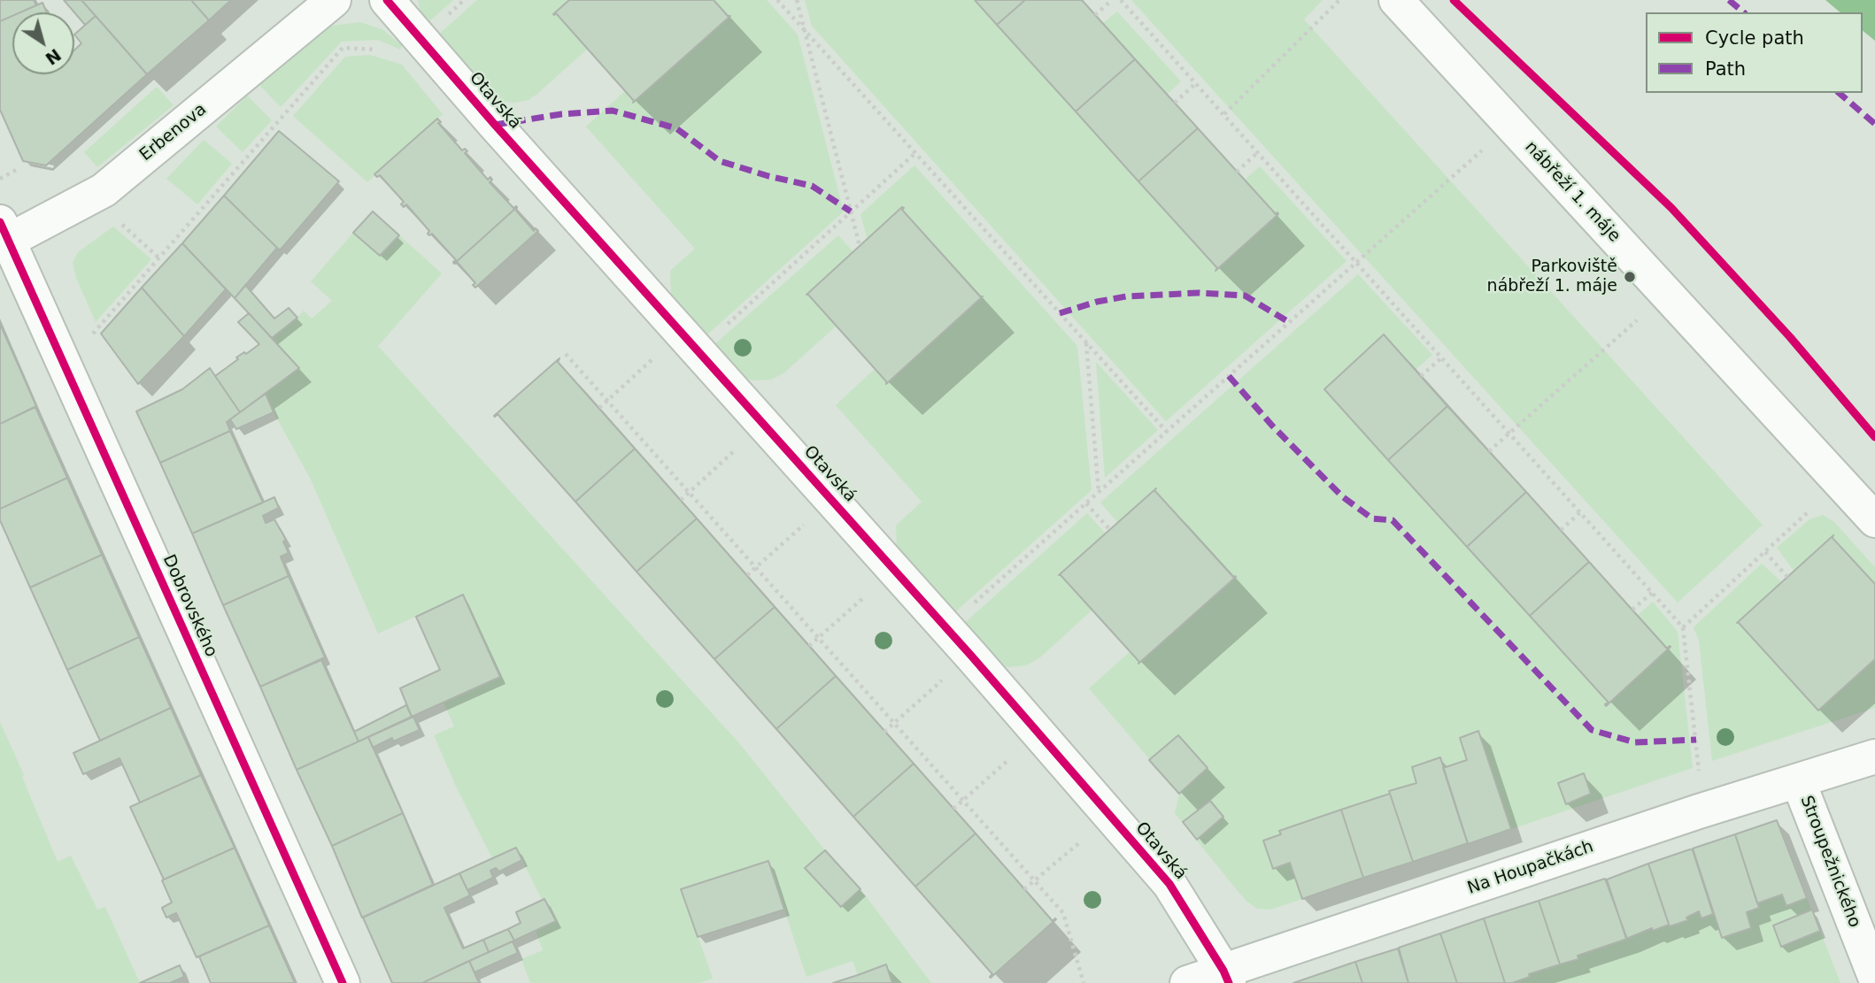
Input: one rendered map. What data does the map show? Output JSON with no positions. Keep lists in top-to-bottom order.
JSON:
{
  "streets": {
    "street": [
      "Otavská",
      "Erbenova",
      "nábřeží 1. máje",
      "Dobrovského",
      "Stroupežnického",
      "Na Houpačkách"
    ]
  },
  "crossings": [
    ["Otavská", "Na Houpačkách"],
    ["Erbenova", "Dobrovského"],
    ["Stroupežnického", "Na Houpačkách"]
  ],
  "places": ["Parkoviště nábřeží 1. máje"],
  "legend": ["Cycle path", "Path"],
  "north": "bottom right"
}
